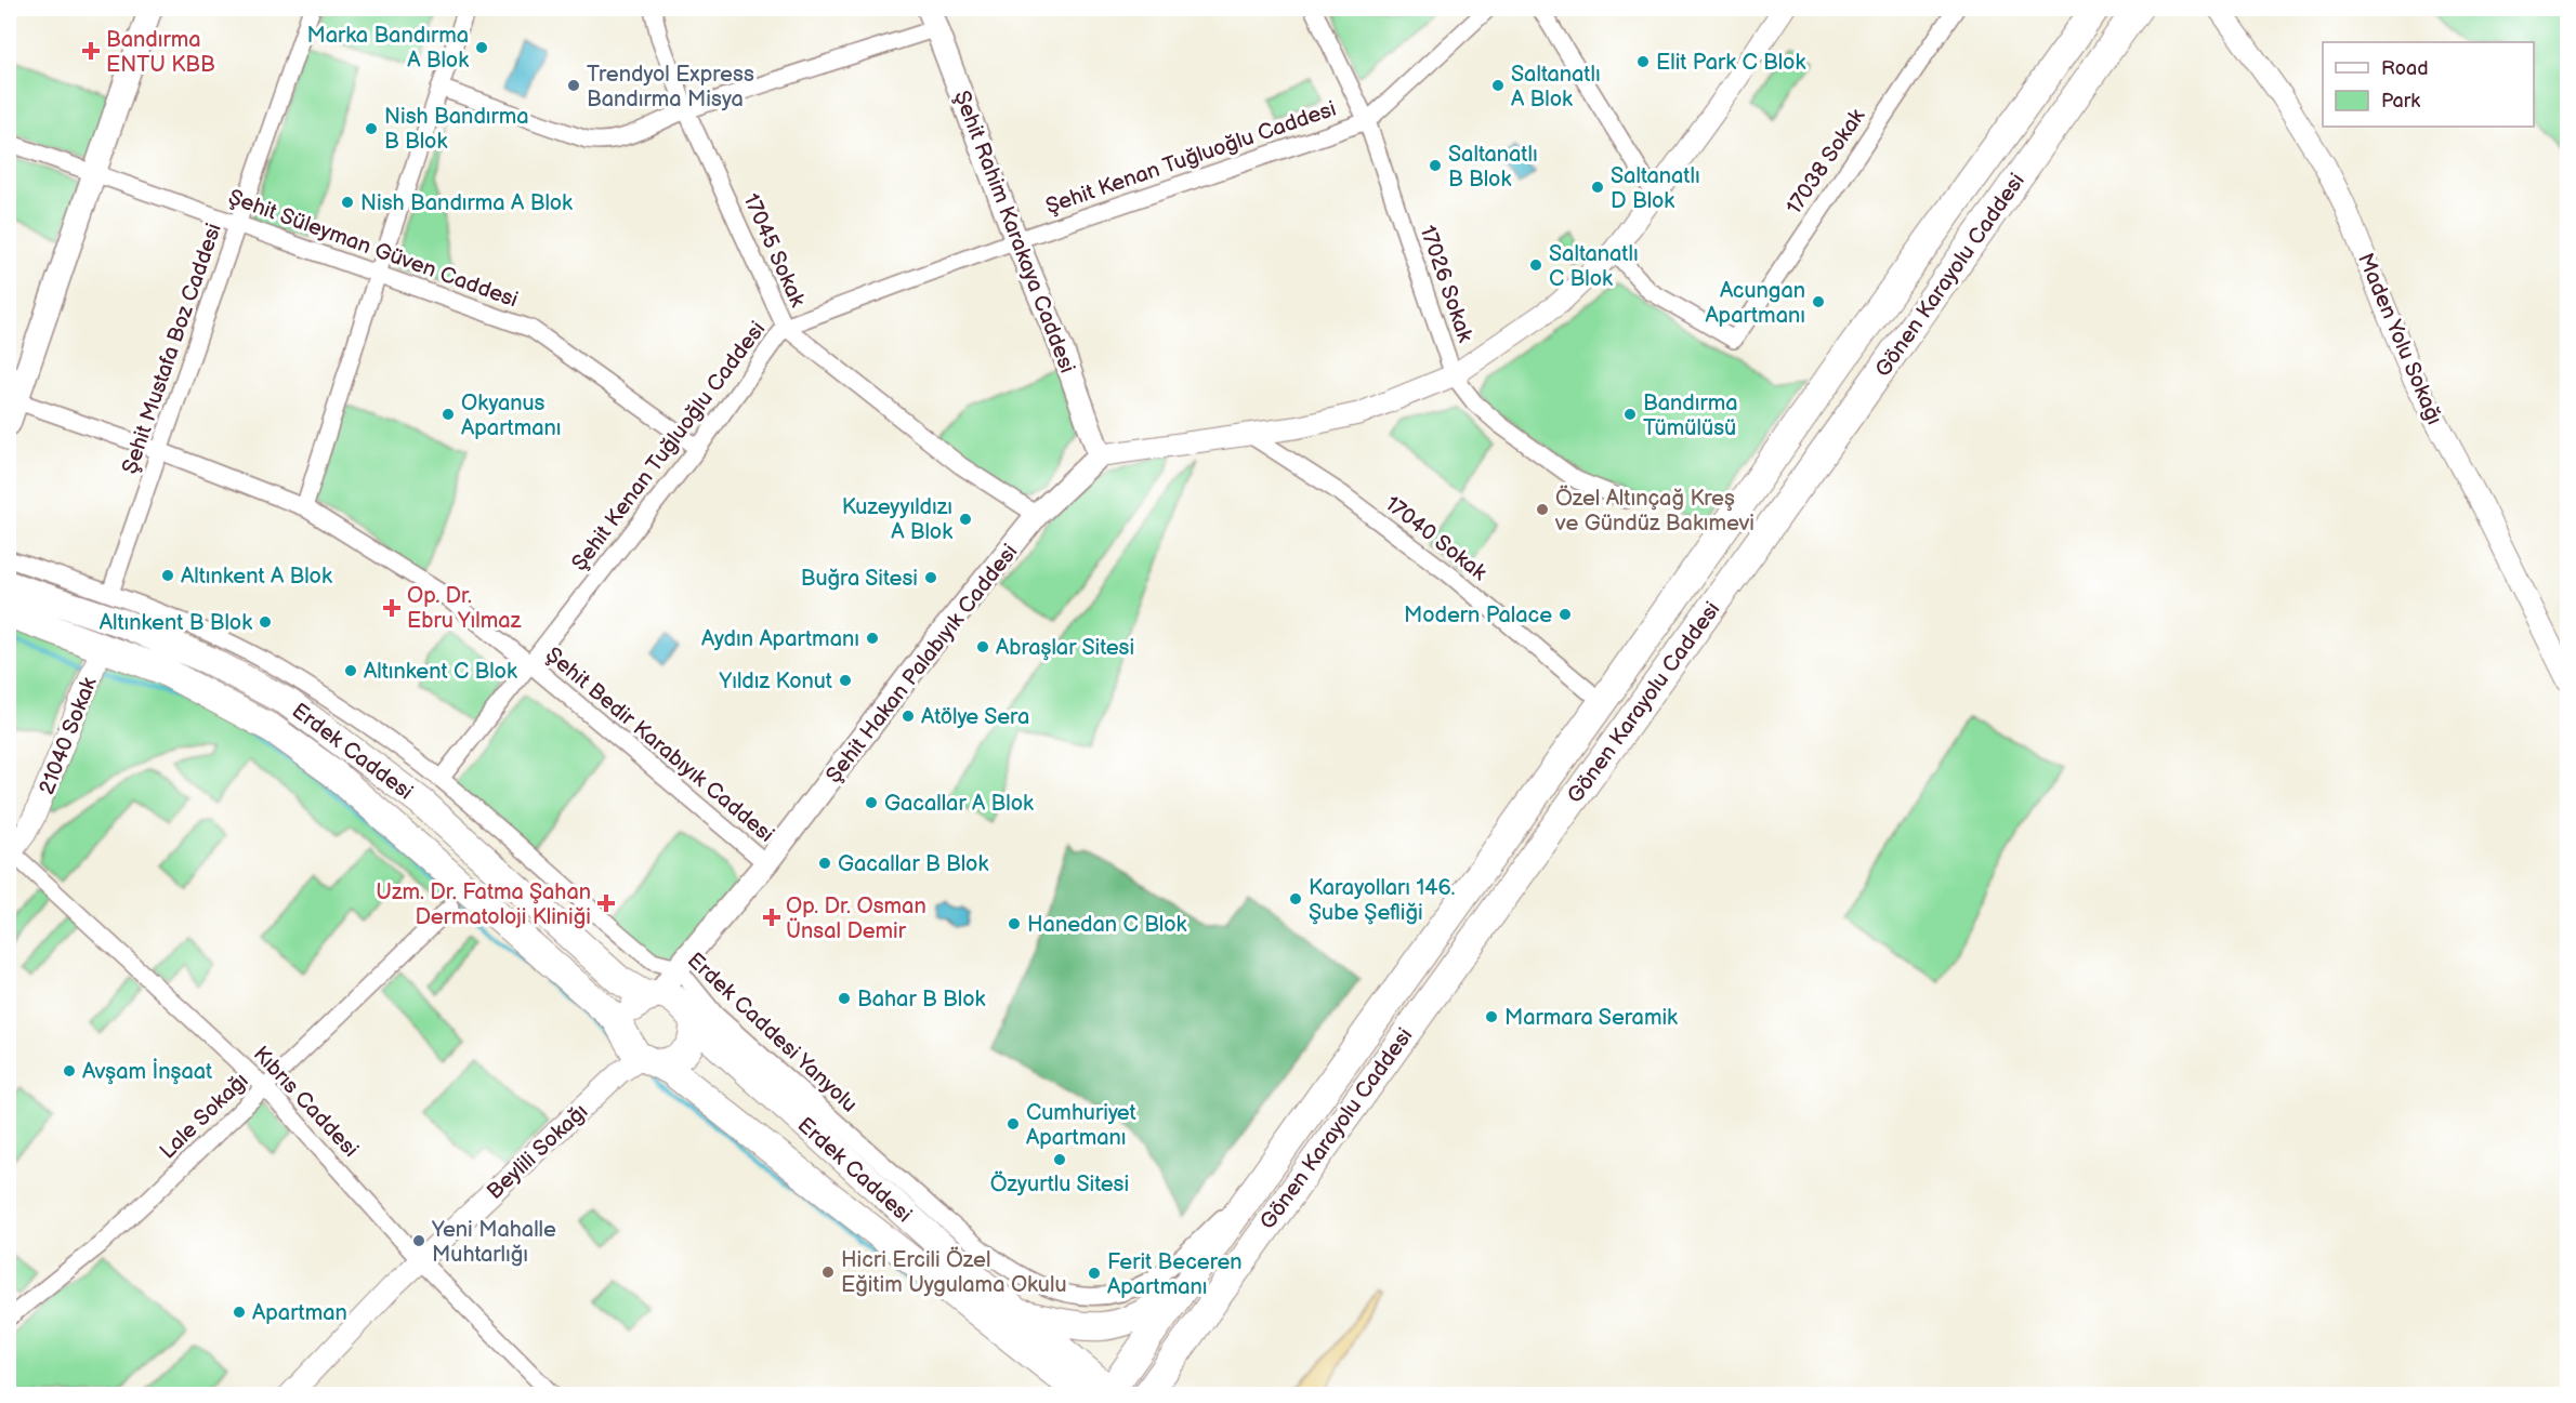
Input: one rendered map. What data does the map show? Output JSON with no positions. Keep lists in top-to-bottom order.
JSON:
{
  "streets": {
    "highway": ["Gönen Karayolu Caddesi", "Erdek Caddesi"],
    "main road": ["Şehit Rahim Karakaya Caddesi", "Şehit Hakan Palabıyık Caddesi"],
    "street": [
      "Şehit Kenan Tuğluoğlu Caddesi",
      "17038 Sokak",
      "Şehit Süleyman Güven Caddesi",
      "17045 Sokak",
      "17026 Sokak",
      "Maden Yolu Sokağı",
      "Şehit Mustafa Boz Caddesi",
      "17040 Sokak",
      "21040 Sokak",
      "Şehit Bedir Karabıyık Caddesi",
      "Erdek Caddesi Yanyolu",
      "Kıbrıs Caddesi",
      "Lale Sokağı",
      "Beylili Sokağı"
    ]
  },
  "crossings": [
    ["Şehit Kenan Tuğluoğlu Caddesi", "Şehit Rahim Karakaya Caddesi"],
    ["Şehit Kenan Tuğluoğlu Caddesi", "Şehit Süleyman Güven Caddesi"],
    ["Şehit Kenan Tuğluoğlu Caddesi", "17045 Sokak"],
    ["Şehit Kenan Tuğluoğlu Caddesi", "17026 Sokak"],
    ["Şehit Kenan Tuğluoğlu Caddesi", "Şehit Bedir Karabıyık Caddesi"],
    ["Şehit Kenan Tuğluoğlu Caddesi", "Erdek Caddesi Yanyolu"],
    ["Şehit Rahim Karakaya Caddesi", "Şehit Hakan Palabıyık Caddesi"],
    ["Şehit Süleyman Güven Caddesi", "Şehit Mustafa Boz Caddesi"],
    ["17045 Sokak", "Şehit Hakan Palabıyık Caddesi"],
    ["Gönen Karayolu Caddesi", "Erdek Caddesi"],
    ["Gönen Karayolu Caddesi", "Erdek Caddesi Yanyolu"],
    ["Şehit Mustafa Boz Caddesi", "Şehit Bedir Karabıyık Caddesi"],
    ["Şehit Mustafa Boz Caddesi", "Erdek Caddesi Yanyolu"],
    ["Şehit Hakan Palabıyık Caddesi", "Şehit Bedir Karabıyık Caddesi"],
    ["Şehit Hakan Palabıyık Caddesi", "Erdek Caddesi"],
    ["Şehit Hakan Palabıyık Caddesi", "Erdek Caddesi Yanyolu"],
    ["21040 Sokak", "Erdek Caddesi"],
    ["21040 Sokak", "Kıbrıs Caddesi"],
    ["Erdek Caddesi", "Erdek Caddesi Yanyolu"],
    ["Erdek Caddesi", "Beylili Sokağı"],
    ["Kıbrıs Caddesi", "Lale Sokağı"],
    ["Kıbrıs Caddesi", "Beylili Sokağı"]
  ],
  "places": {
    "other": [
      "Marka Bandırma A Blok",
      "Elit Park C Blok",
      "Trendyol Express Bandırma Misya",
      "Saltanatlı A Blok",
      "Nish Bandırma B Blok",
      "Saltanatlı B Blok",
      "Saltanatlı D Blok",
      "Nish Bandırma A Blok",
      "Saltanatlı C Blok",
      "Acungan Apartmanı",
      "Okyanus Apartmanı",
      "Bandırma Tümülüsü",
      "Özel Altınçağ Kreş ve Gündüz Bakımevi",
      "Kuzeyyıldızı A Blok",
      "Altınkent A Blok",
      "Buğra Sitesi",
      "Modern Palace",
      "Altınkent B Blok",
      "Aydın Apartmanı",
      "Abraşlar Sitesi",
      "Altınkent C Blok",
      "Yıldız Konut",
      "Atölye Sera",
      "Gacallar A Blok",
      "Gacallar B Blok",
      "Karayolları 146. Şube Şefliği",
      "Hanedan C Blok",
      "Bahar B Blok",
      "Marmara Seramik",
      "Avşam İnşaat",
      "Cumhuriyet Apartmanı",
      "Özyurtlu Sitesi",
      "Yeni Mahalle Muhtarlığı",
      "Hicri Ercili Özel Eğitim Uygulama Okulu",
      "Ferit Beceren Apartmanı",
      "Apartman"
    ],
    "health": [
      "Bandırma ENTU KBB",
      "Op. Dr. Ebru Yılmaz",
      "Uzm. Dr. Fatma Şahan Dermatoloji Kliniği",
      "Op. Dr. Osman Ünsal Demir"
    ]
  },
  "legend": ["Road", "Park"]
}
